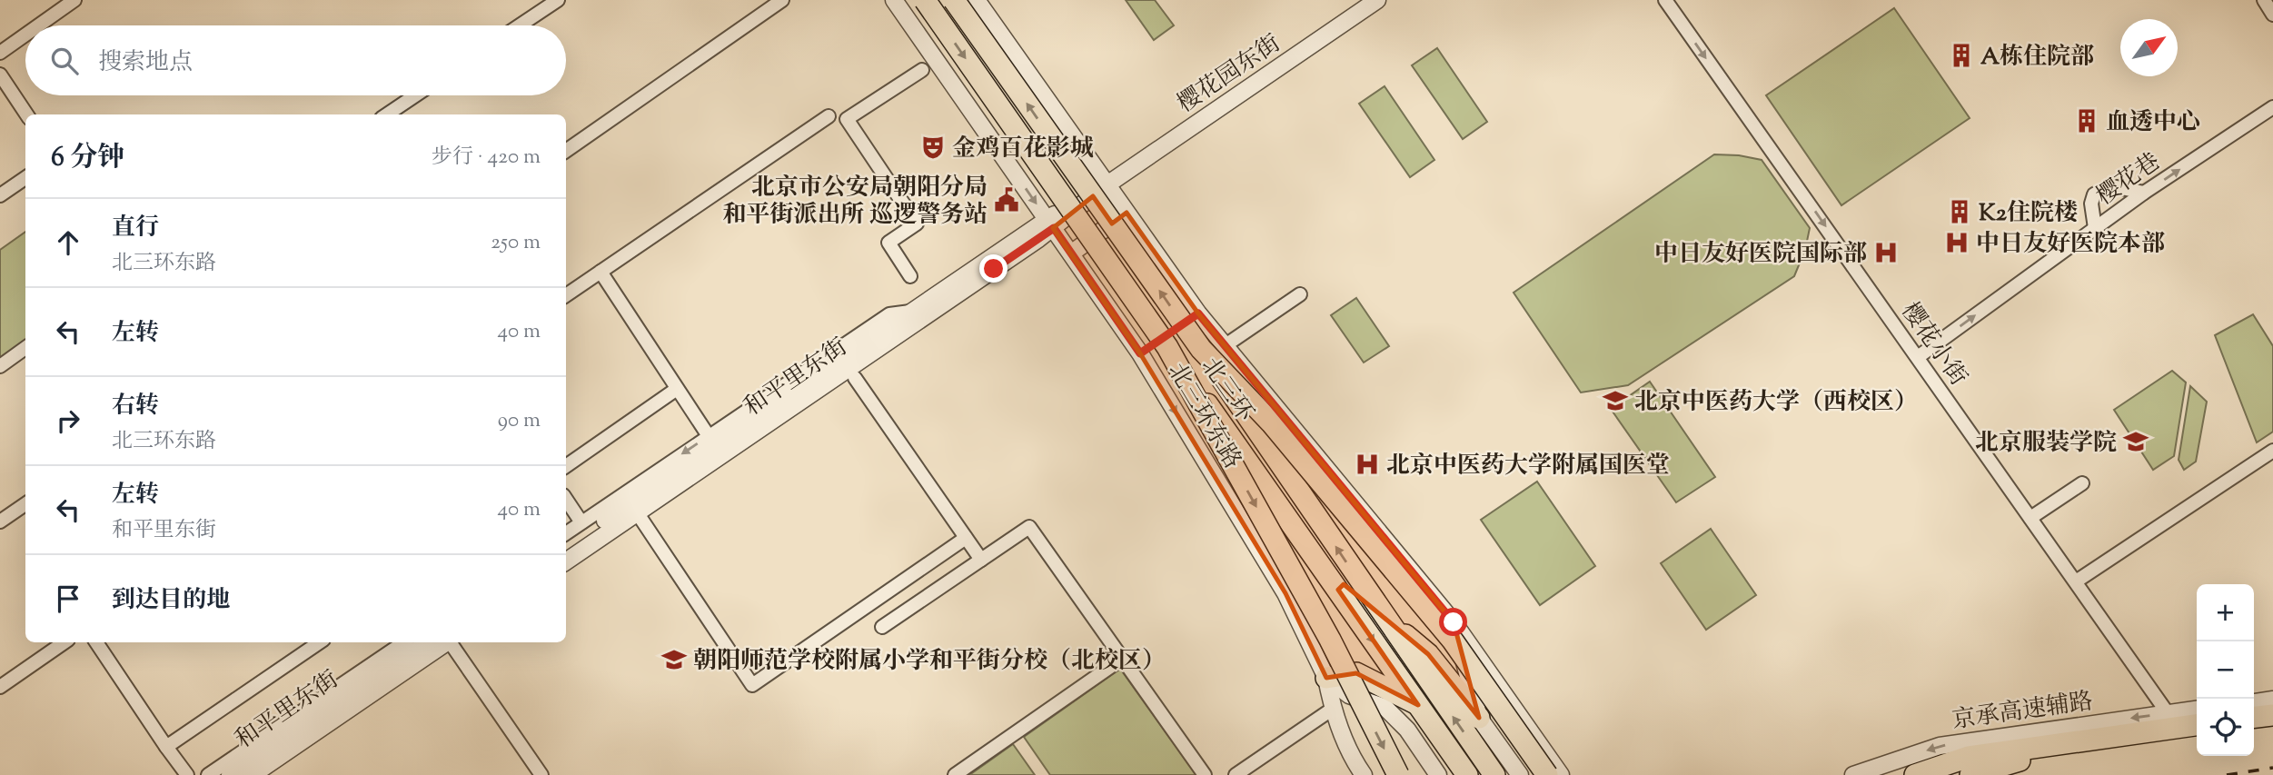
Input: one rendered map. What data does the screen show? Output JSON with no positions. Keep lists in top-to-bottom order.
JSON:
{
  "streets": {
    "highway": ["北三环"],
    "street": [
      "樱花园东街",
      "樱花巷",
      "樱花小街",
      "和平里东街",
      "北三环东路",
      "京承高速辅路"
    ]
  },
  "crossings": [
    ["樱花园东街", "和平里东街"],
    ["樱花园东街", "北三环东路"],
    ["樱花巷", "樱花小街"],
    ["樱花小街", "京承高速辅路"],
    ["和平里东街", "北三环东路"]
  ],
  "one_way": ["樱花巷", "樱花小街", "京承高速辅路"],
  "places": {
    "building": ["A栋住院部", "血透中心", "K2住院楼"],
    "theatre": ["金鸡百花影城"],
    "public building": ["北京市公安局朝阳分局 和平街派出所 巡逻警务站"],
    "hospital": ["中日友好医院本部", "中日友好医院国际部", "北京中医药大学附属国医堂"],
    "school or university": ["北京中医药大学（西校区）", "北京服装学院", "朝阳师范学校附属小学和平街分校（北校区）"]
  },
  "north": "top right",
  "page": {
    "search": "搜索地点",
    "heading": ["6 分钟", "步行 · 420 m"],
    "list": [
      ["直行", "北三环东路", "250 m"],
      ["左转", "40 m"],
      ["右转", "北三环东路", "90 m"],
      ["左转", "和平里东街", "40 m"],
      "到达目的地"
    ],
    "map_buttons": ["+", "−"]
  }
}
